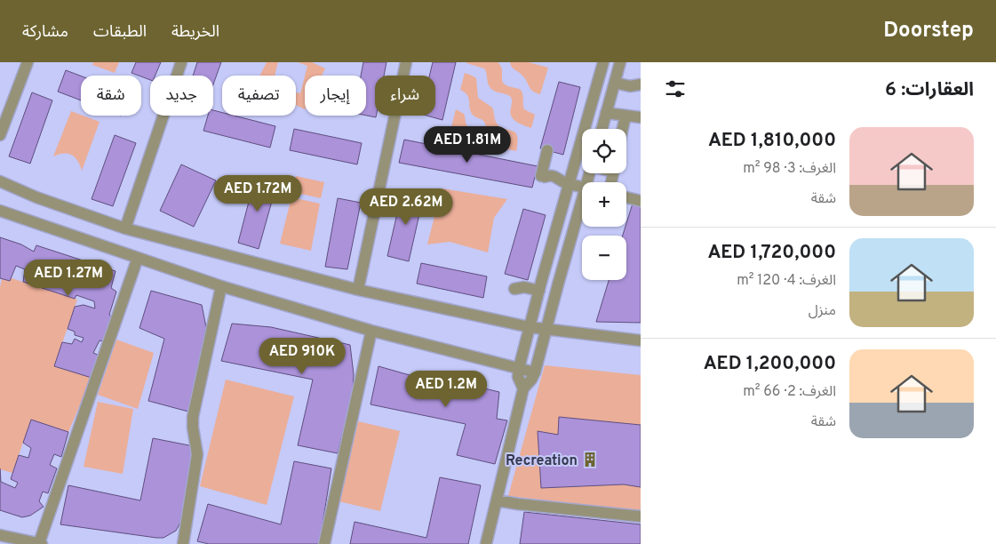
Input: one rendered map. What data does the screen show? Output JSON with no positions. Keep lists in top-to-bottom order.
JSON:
{
  "places": {
    "building": ["Recreation"]
  },
  "page": {
    "header": "Doorstep",
    "nav": ["الخريطة", "الطبقات", "مشاركة"],
    "heading": "العقارات: 6",
    "chip": [
      "شراء",
      "إيجار",
      "تصفية",
      "جديد",
      "شقة"
    ],
    "list": [
      {
        "name": "AED 1,810,000",
        "note": "الغرف: 3 · 98 m² · شقة"
      },
      {
        "name": "AED 1,720,000",
        "note": "الغرف: 4 · 120 m² · منزل"
      },
      {
        "name": "AED 1,200,000",
        "note": "الغرف: 2 · 66 m² · شقة"
      }
    ],
    "price": [
      "AED 1.81M",
      "AED 1.72M",
      "AED 2.62M",
      "AED 1.27M",
      "AED 910K",
      "AED 1.2M"
    ],
    "map_buttons": ["+", "−"]
  }
}
